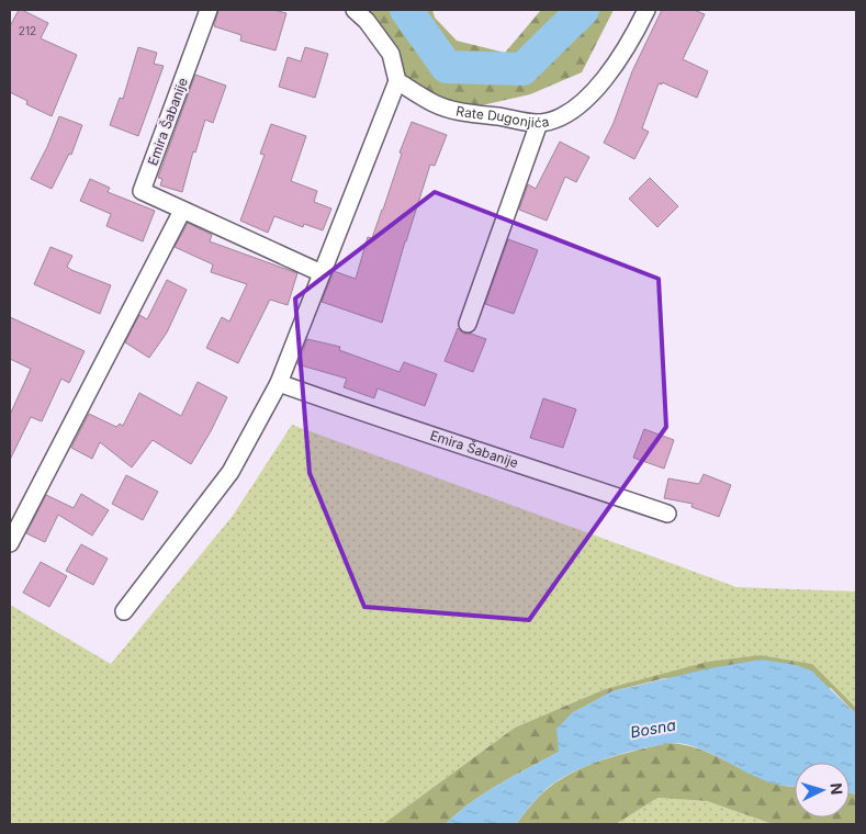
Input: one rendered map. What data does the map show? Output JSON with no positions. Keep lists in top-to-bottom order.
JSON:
{
  "streets": {
    "street": ["Rate Dugonjića", "Emira Šabanije"]
  },
  "water": ["Bosna"],
  "house_numbers": ["212"],
  "north": "right"
}
